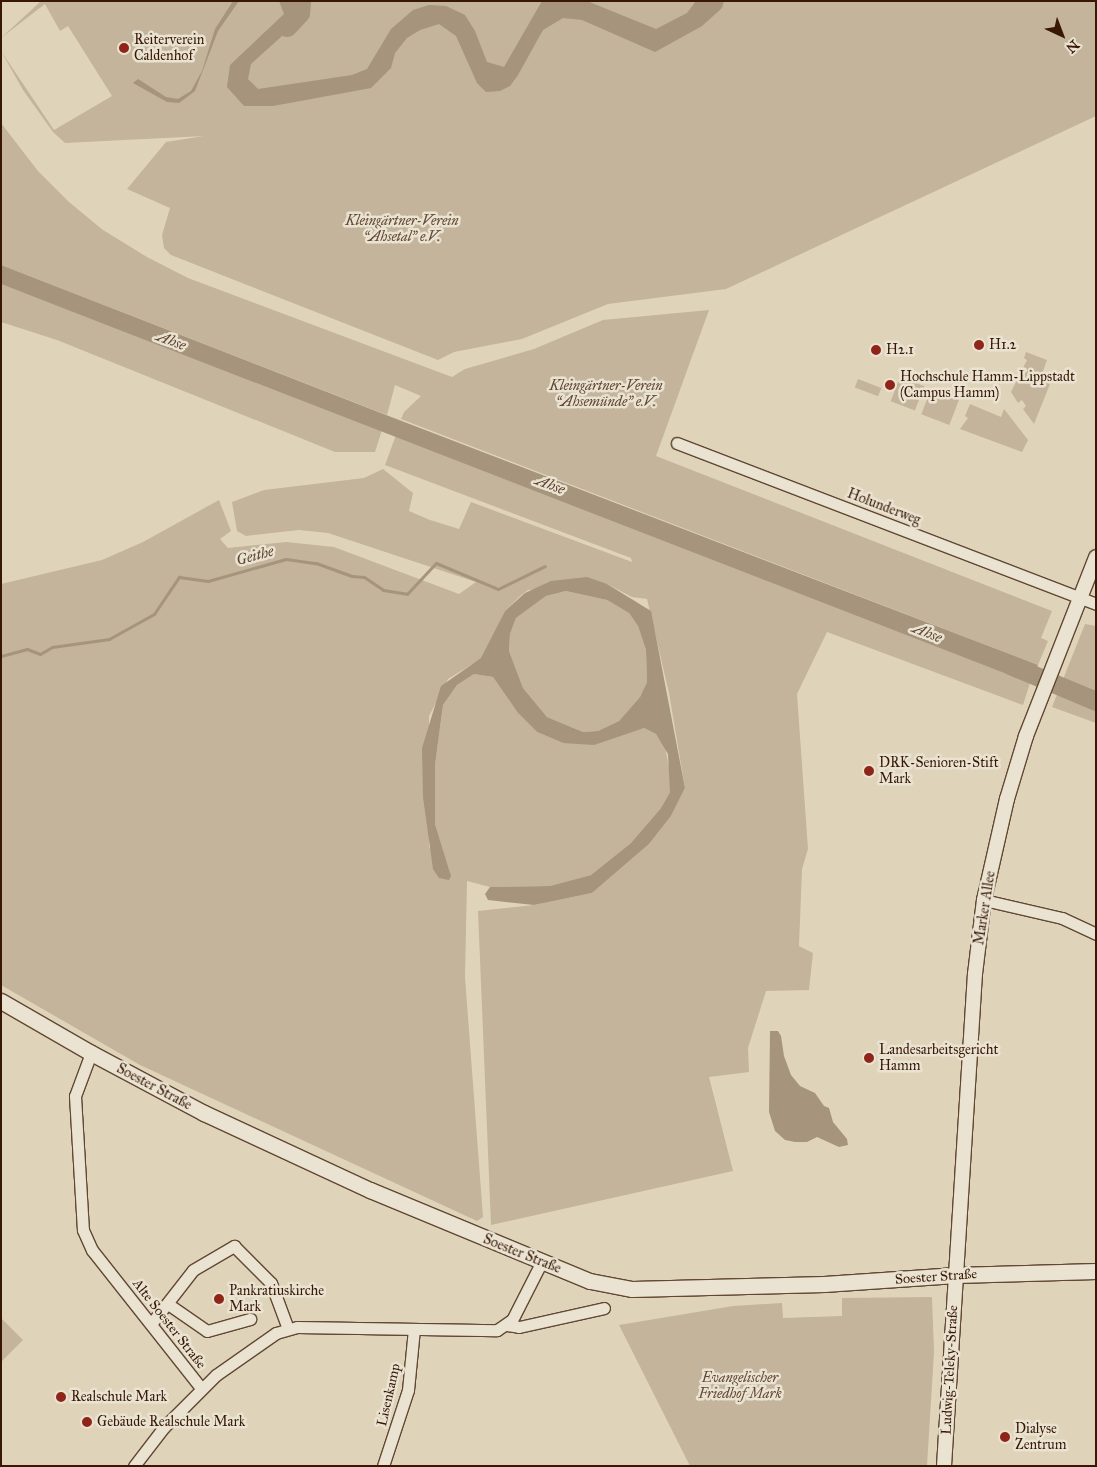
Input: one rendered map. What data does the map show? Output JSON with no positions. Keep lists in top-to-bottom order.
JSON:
{
  "streets": {
    "main road": ["Soester Straße"],
    "street": [
      "Holunderweg",
      "Marker Allee",
      "Alte Soester Straße",
      "Ludwig-Teleky-Straße",
      "Lisenkamp"
    ]
  },
  "crossings": [
    ["Holunderweg", "Marker Allee"],
    ["Marker Allee", "Soester Straße"],
    ["Marker Allee", "Ludwig-Teleky-Straße"],
    ["Soester Straße", "Alte Soester Straße"],
    ["Soester Straße", "Ludwig-Teleky-Straße"],
    ["Alte Soester Straße", "Lisenkamp"]
  ],
  "water": ["Ahse", "Geithe"],
  "parks": ["Kleingärtner-Verein “Ahsetal” e.V.", "Kleingärtner-Verein “Ahsemünde” e.V.", "Evangelischer Friedhof Mark"],
  "places": [
    "Reiterverein Caldenhof",
    "H1.2",
    "H2.1",
    "Hochschule Hamm-Lippstadt (Campus Hamm)",
    "DRK-Senioren-Stift Mark",
    "Landesarbeitsgericht Hamm",
    "Pankratiuskirche Mark",
    "Realschule Mark",
    "Gebäude Realschule Mark",
    "Dialyse Zentrum"
  ],
  "north": "bottom right"
}
